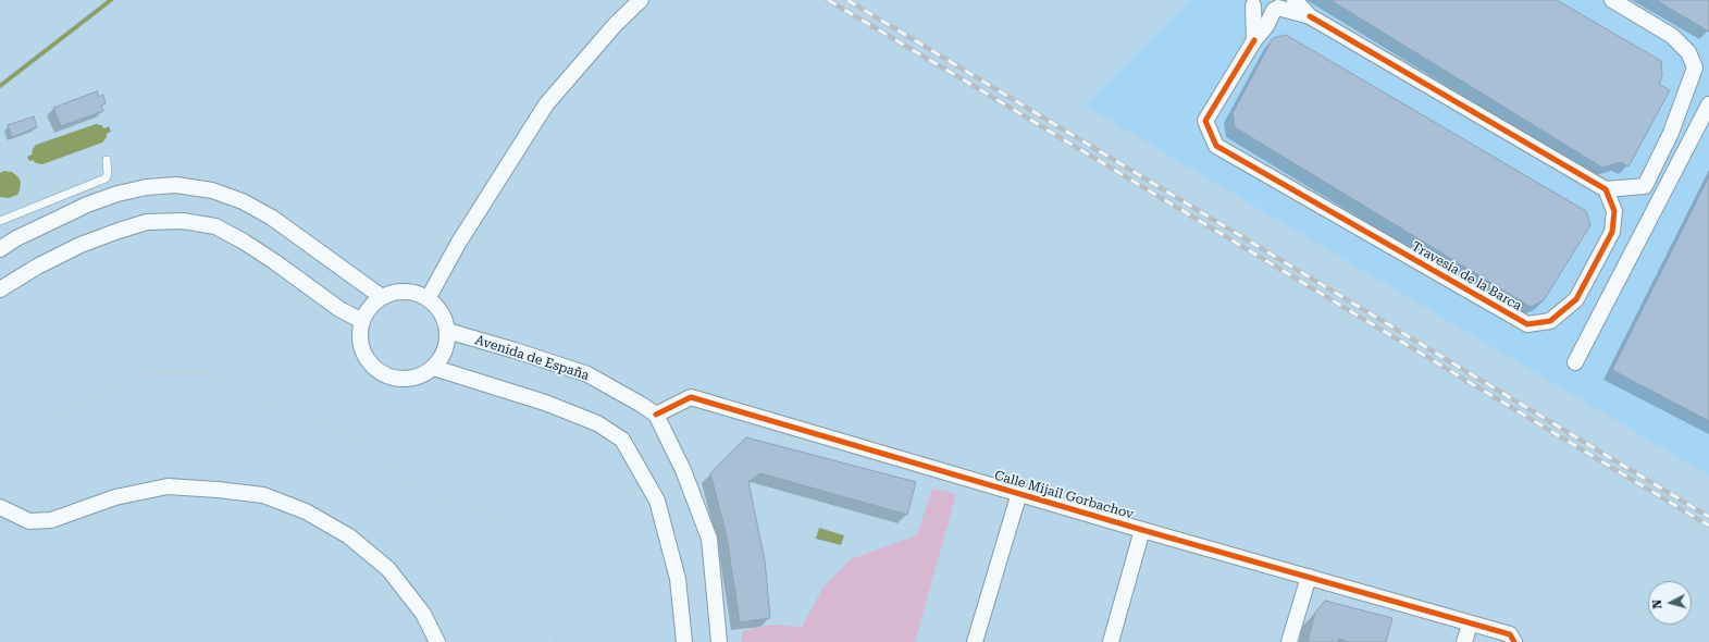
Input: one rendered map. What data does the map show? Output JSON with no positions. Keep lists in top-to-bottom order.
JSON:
{
  "streets": {
    "street": ["Travesía de la Barca", "Avenida de España", "Calle Mijail Gorbachov"]
  },
  "crossings": [
    ["Avenida de España", "Calle Mijail Gorbachov"]
  ],
  "north": "left"
}
